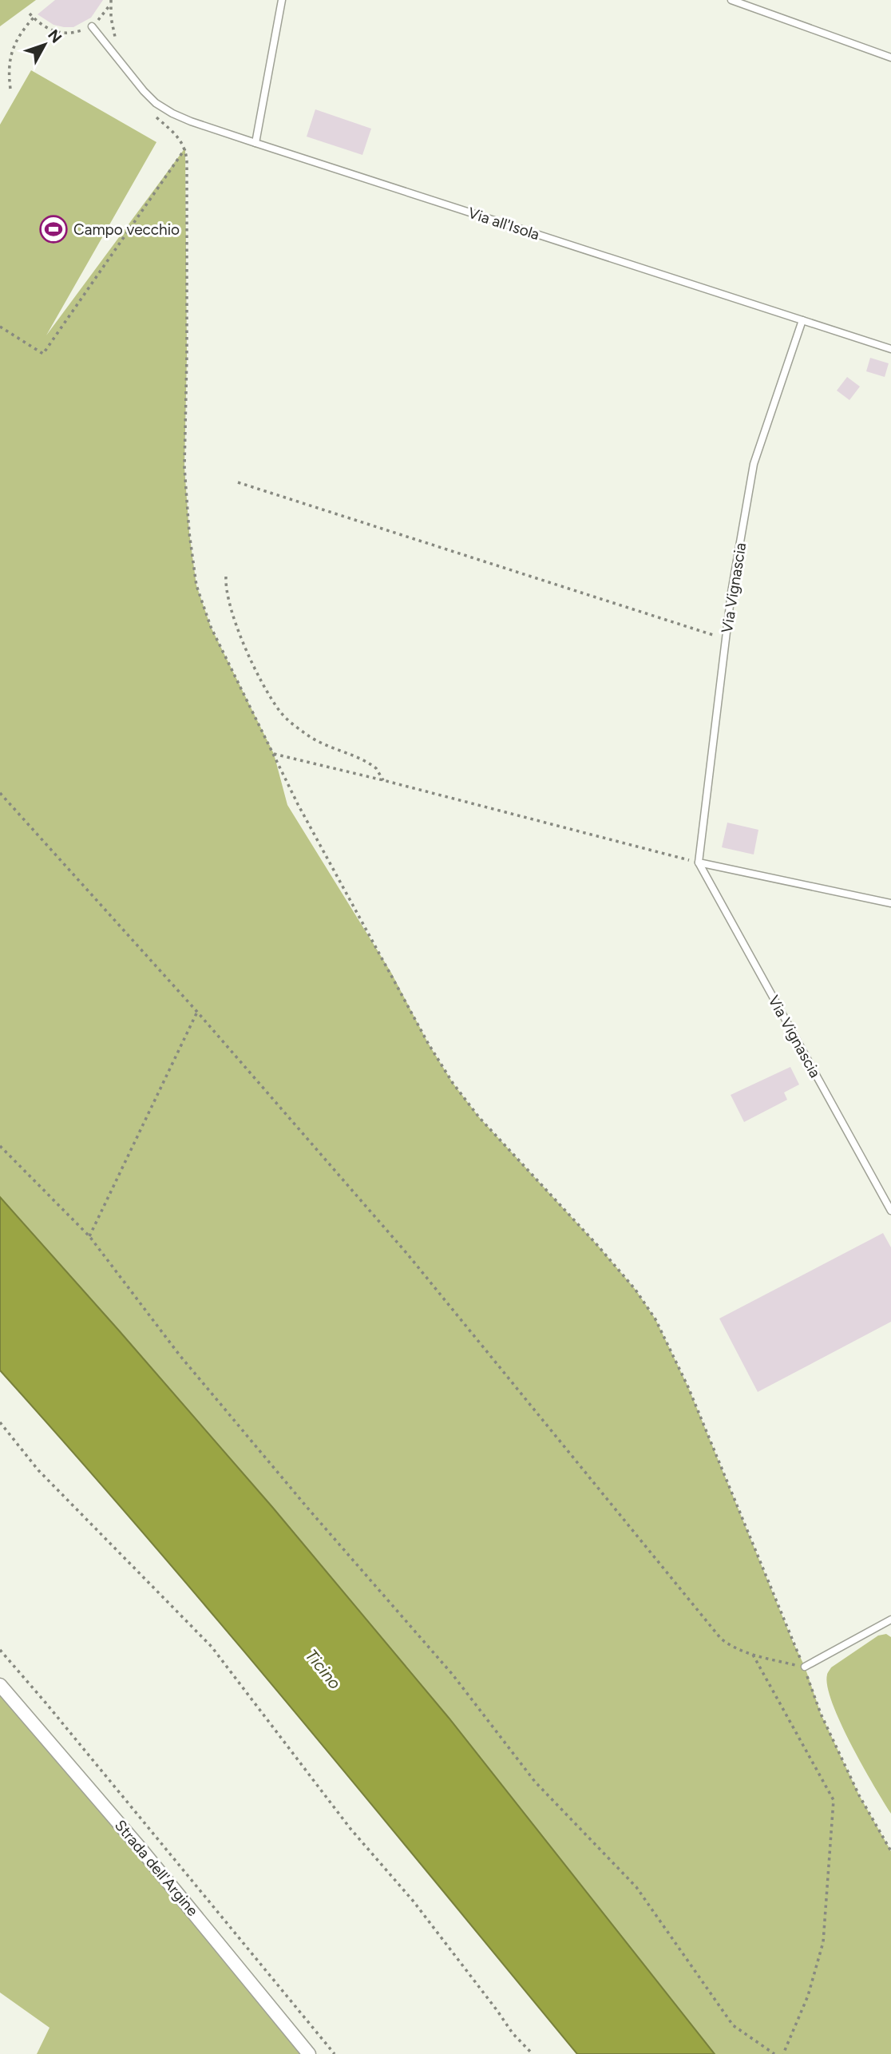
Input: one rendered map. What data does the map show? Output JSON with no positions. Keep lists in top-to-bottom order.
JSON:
{
  "streets": {
    "street": ["Strada dell'Argine"],
    "lane": ["Via all'Isola", "Via Vignascia"]
  },
  "crossings": [
    ["Via all'Isola", "Via Vignascia"]
  ],
  "water": ["Ticino"],
  "places": {
    "sports": ["Campo vecchio"]
  },
  "north": "top right"
}
